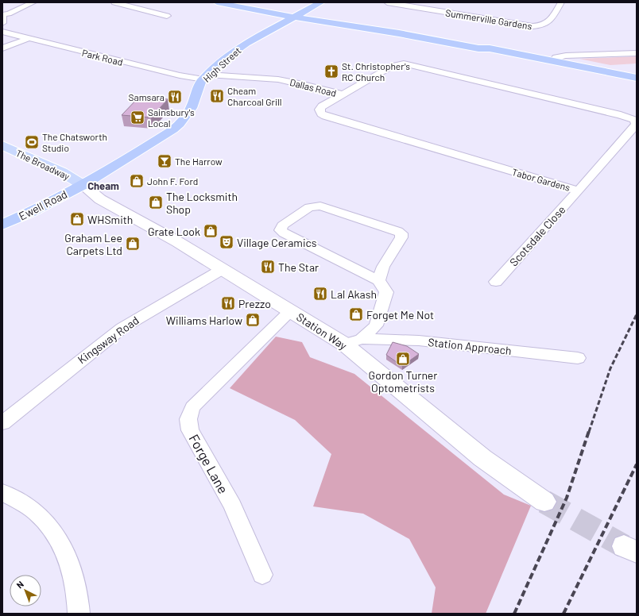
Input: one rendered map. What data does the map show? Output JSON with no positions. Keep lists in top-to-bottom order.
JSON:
{
  "streets": {
    "highway": ["High Street", "Ewell Road"],
    "main road": ["The Broadway"],
    "street": [
      "Summerville Gardens",
      "Park Road",
      "Dallas Road",
      "Tabor Gardens",
      "Scotsdale Close",
      "Station Way",
      "Kingsway Road",
      "Station Approach",
      "Forge Lane"
    ]
  },
  "crossings": [
    ["Park Road", "High Street"],
    ["Park Road", "Dallas Road"],
    ["High Street", "Dallas Road"],
    ["High Street", "The Broadway"],
    ["High Street", "Ewell Road"],
    ["High Street", "Station Way"],
    ["Dallas Road", "Tabor Gardens"],
    ["The Broadway", "Ewell Road"],
    ["The Broadway", "Station Way"],
    ["Tabor Gardens", "Scotsdale Close"],
    ["Ewell Road", "Station Way"],
    ["Station Way", "Kingsway Road"],
    ["Station Way", "Forge Lane"]
  ],
  "districts": ["Cheam"],
  "places": {
    "church": ["St. Christopher's RC Church"],
    "restaurant": [
      "Cheam Charcoal Grill",
      "Samsara",
      "The Star",
      "Lal Akash",
      "Prezzo"
    ],
    "supermarket": ["Sainsbury's Local"],
    "sports": ["The Chatsworth Studio"],
    "bar": ["The Harrow"],
    "shop": [
      "John F. Ford",
      "The Locksmith Shop",
      "WHSmith",
      "Grate Look",
      "Graham Lee Carpets Ltd",
      "Forget Me Not",
      "Williams Harlow",
      "Gordon Turner Optometrists"
    ],
    "theatre": ["Village Ceramics"]
  },
  "north": "top left"
}
